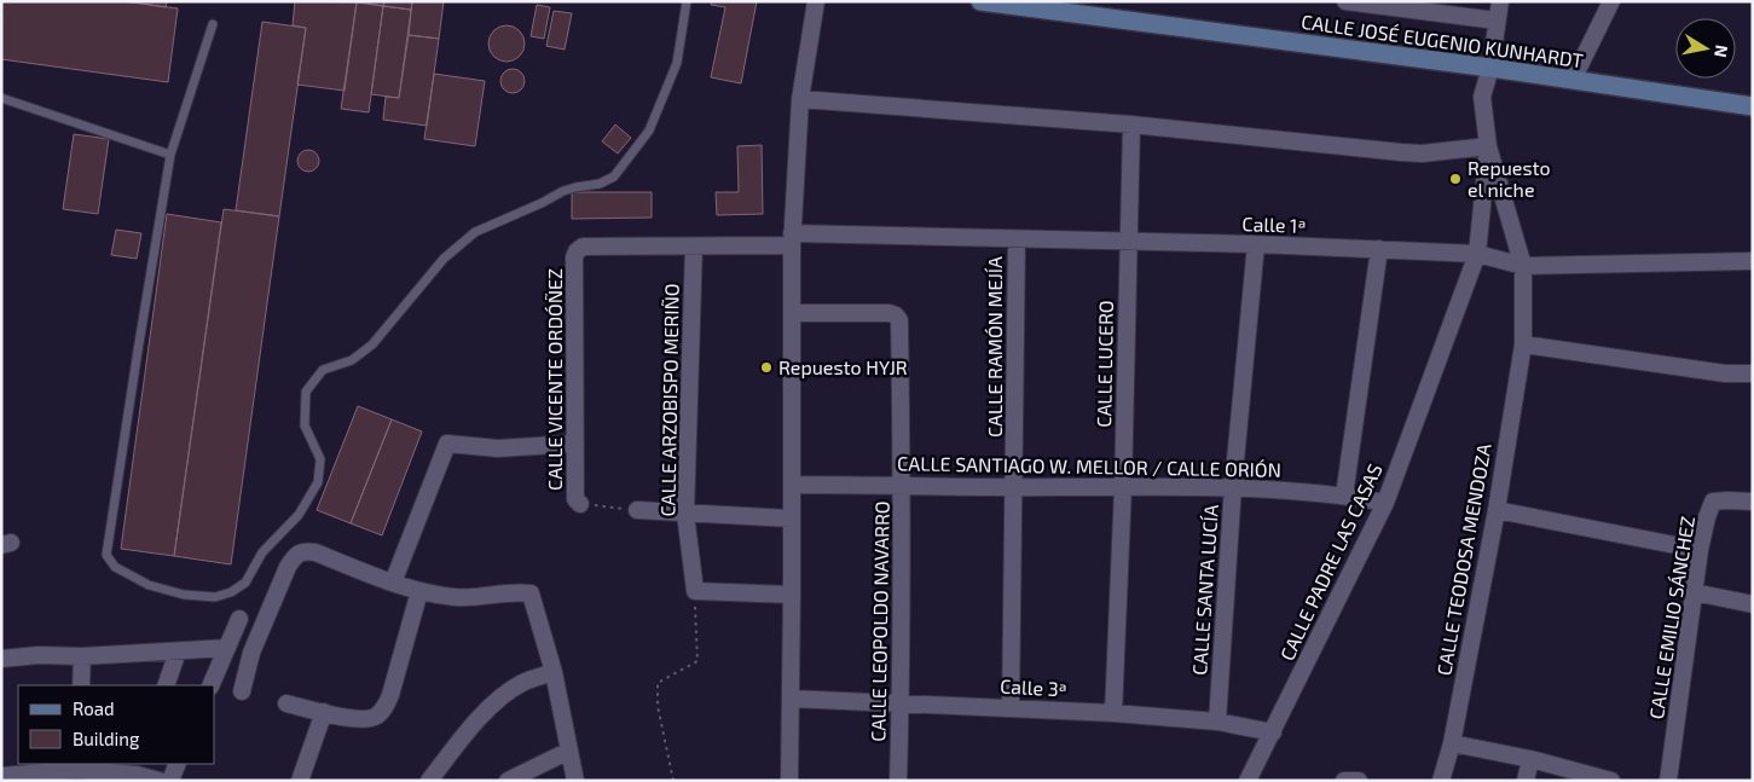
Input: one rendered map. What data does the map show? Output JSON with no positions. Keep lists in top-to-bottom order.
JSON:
{
  "streets": {
    "street": [
      "CALLE JOSÉ EUGENIO KUNHARDT",
      "Calle 1ª",
      "CALLE RAMÓN MEJÍA",
      "CALLE LUCERO",
      "CALLE VICENTE ORDÓÑEZ",
      "CALLE ARZOBISPO MERIÑO",
      "CALLE SANTIAGO W. MELLOR / CALLE ORIÓN",
      "CALLE TEODOSA MENDOZA",
      "CALLE PADRE LAS CASAS",
      "CALLE SANTA LUCÍA",
      "CALLE EMILIO SÁNCHEZ",
      "CALLE LEOPOLDO NAVARRO",
      "Calle 3ª"
    ]
  },
  "crossings": [
    ["Calle 1ª", "CALLE RAMÓN MEJÍA"],
    ["Calle 1ª", "CALLE LUCERO"],
    ["Calle 1ª", "CALLE VICENTE ORDÓÑEZ"],
    ["Calle 1ª", "CALLE TEODOSA MENDOZA"],
    ["Calle 1ª", "CALLE PADRE LAS CASAS"],
    ["Calle 1ª", "CALLE SANTA LUCÍA"],
    ["CALLE RAMÓN MEJÍA", "CALLE SANTIAGO W. MELLOR / CALLE ORIÓN"],
    ["CALLE RAMÓN MEJÍA", "Calle 3ª"],
    ["CALLE LUCERO", "CALLE SANTIAGO W. MELLOR / CALLE ORIÓN"],
    ["CALLE LUCERO", "Calle 3ª"],
    ["CALLE VICENTE ORDÓÑEZ", "CALLE ARZOBISPO MERIÑO"],
    ["CALLE SANTIAGO W. MELLOR / CALLE ORIÓN", "CALLE PADRE LAS CASAS"],
    ["CALLE SANTIAGO W. MELLOR / CALLE ORIÓN", "CALLE SANTA LUCÍA"],
    ["CALLE SANTIAGO W. MELLOR / CALLE ORIÓN", "CALLE LEOPOLDO NAVARRO"],
    ["CALLE TEODOSA MENDOZA", "CALLE PADRE LAS CASAS"],
    ["CALLE PADRE LAS CASAS", "Calle 3ª"],
    ["CALLE SANTA LUCÍA", "Calle 3ª"],
    ["CALLE LEOPOLDO NAVARRO", "Calle 3ª"]
  ],
  "places": ["Repuesto el niche", "Repuesto HYJR"],
  "legend": ["Road", "Building"],
  "north": "right"
}
